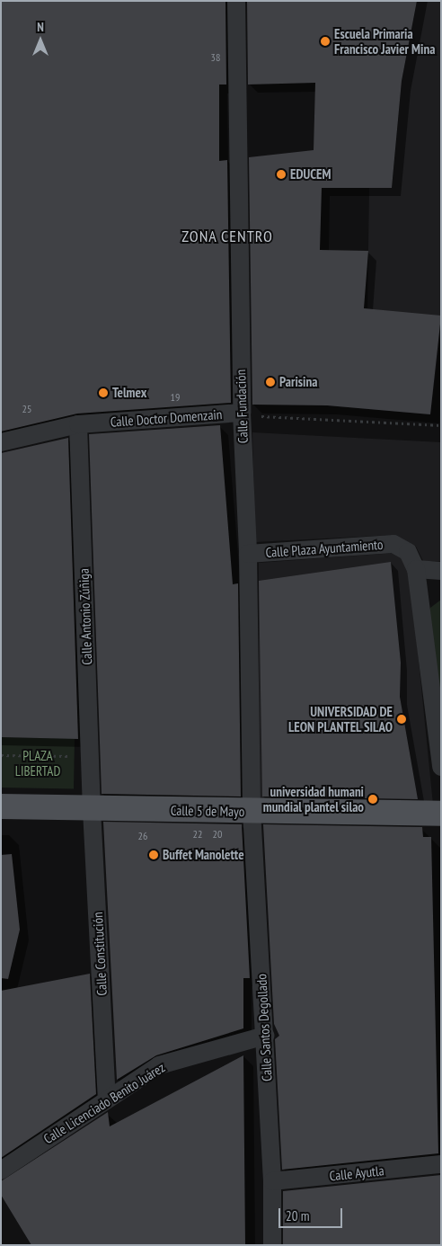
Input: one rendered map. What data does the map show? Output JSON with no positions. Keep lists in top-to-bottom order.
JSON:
{
  "streets": {
    "main road": ["Calle 5 de Mayo"],
    "street": [
      "Calle Fundación",
      "Calle Doctor Domenzain",
      "Calle Plaza Ayuntamiento",
      "Calle Antonio Zúñiga",
      "Calle Constitución",
      "Calle Santos Degollado",
      "Calle Licenciado Benito Juárez",
      "Calle Ayutla"
    ]
  },
  "crossings": [
    ["Calle Fundación", "Calle Doctor Domenzain"],
    ["Calle Fundación", "Calle Plaza Ayuntamiento"],
    ["Calle Fundación", "Calle 5 de Mayo"],
    ["Calle Fundación", "Calle Santos Degollado"],
    ["Calle Doctor Domenzain", "Calle Antonio Zúñiga"],
    ["Calle Antonio Zúñiga", "Calle 5 de Mayo"],
    ["Calle Antonio Zúñiga", "Calle Constitución"],
    ["Calle 5 de Mayo", "Calle Constitución"],
    ["Calle 5 de Mayo", "Calle Santos Degollado"],
    ["Calle Constitución", "Calle Licenciado Benito Juárez"],
    ["Calle Santos Degollado", "Calle Licenciado Benito Juárez"],
    ["Calle Santos Degollado", "Calle Ayutla"]
  ],
  "districts": ["ZONA CENTRO"],
  "parks": ["PLAZA LIBERTAD"],
  "places": [
    "Escuela Primaria Francisco Javier Mina",
    "EDUCEM",
    "Parisina",
    "Telmex",
    "UNIVERSIDAD DE LEON PLANTEL SILAO",
    "universidad humani mundial plantel silao",
    "Buffet Manolette"
  ],
  "house_numbers": [
    "38",
    "19",
    "25",
    "22",
    "20",
    "26"
  ],
  "scale_bar": "20 m",
  "north": "top"
}
